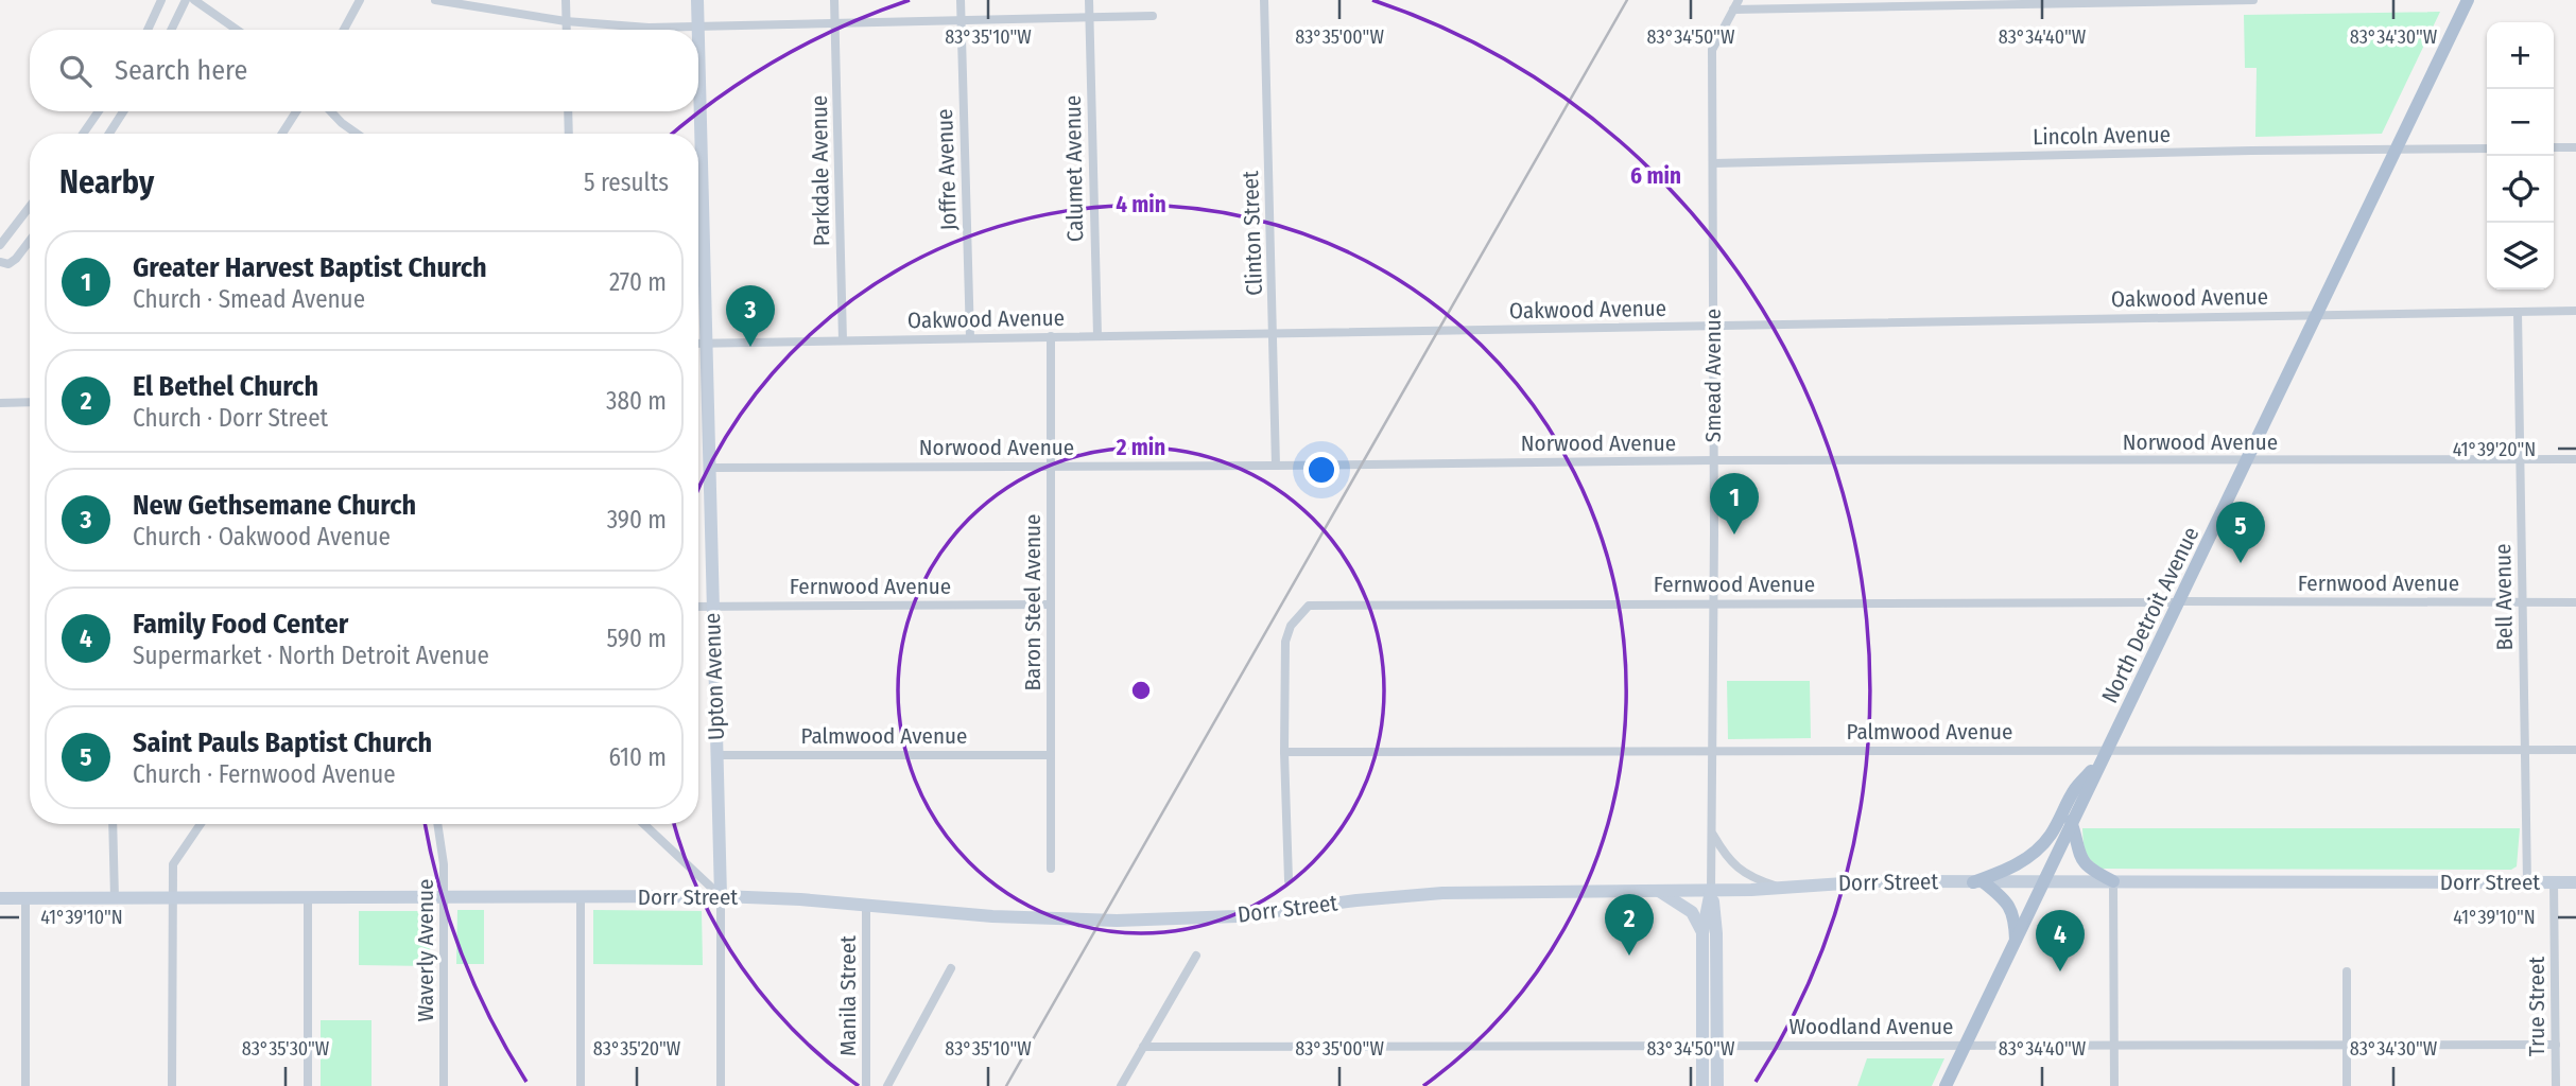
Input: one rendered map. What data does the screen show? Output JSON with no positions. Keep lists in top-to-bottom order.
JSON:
{
  "streets": {
    "main road": [
      "Smead Avenue",
      "North Detroit Avenue",
      "Upton Avenue",
      "Dorr Street"
    ],
    "street": [
      "Lincoln Avenue",
      "Calumet Avenue",
      "Joffre Avenue",
      "Parkdale Avenue",
      "Clinton Street",
      "Oakwood Avenue",
      "Norwood Avenue",
      "Fernwood Avenue",
      "Bell Avenue",
      "Baron Steel Avenue",
      "Palmwood Avenue",
      "Waverly Avenue",
      "Manila Street",
      "True Street",
      "Woodland Avenue"
    ]
  },
  "crossings": [
    ["Lincoln Avenue", "Smead Avenue"],
    ["Lincoln Avenue", "North Detroit Avenue"],
    ["Calumet Avenue", "Oakwood Avenue"],
    ["Joffre Avenue", "Oakwood Avenue"],
    ["Parkdale Avenue", "Oakwood Avenue"],
    ["Clinton Street", "Oakwood Avenue"],
    ["Clinton Street", "Norwood Avenue"],
    ["Oakwood Avenue", "Smead Avenue"],
    ["Oakwood Avenue", "Bell Avenue"],
    ["Oakwood Avenue", "Baron Steel Avenue"],
    ["Oakwood Avenue", "North Detroit Avenue"],
    ["Oakwood Avenue", "Upton Avenue"],
    ["Smead Avenue", "Norwood Avenue"],
    ["Smead Avenue", "Fernwood Avenue"],
    ["Smead Avenue", "Palmwood Avenue"],
    ["Smead Avenue", "Dorr Street"],
    ["Smead Avenue", "Woodland Avenue"],
    ["Norwood Avenue", "Bell Avenue"],
    ["Norwood Avenue", "Baron Steel Avenue"],
    ["Norwood Avenue", "North Detroit Avenue"],
    ["Norwood Avenue", "Upton Avenue"],
    ["Fernwood Avenue", "Bell Avenue"],
    ["Fernwood Avenue", "Baron Steel Avenue"],
    ["Fernwood Avenue", "North Detroit Avenue"],
    ["Fernwood Avenue", "Upton Avenue"],
    ["Fernwood Avenue", "Palmwood Avenue"],
    ["Bell Avenue", "Palmwood Avenue"],
    ["Bell Avenue", "Dorr Street"],
    ["Baron Steel Avenue", "Palmwood Avenue"],
    ["North Detroit Avenue", "Palmwood Avenue"],
    ["North Detroit Avenue", "Dorr Street"],
    ["North Detroit Avenue", "Woodland Avenue"],
    ["Upton Avenue", "Palmwood Avenue"],
    ["Upton Avenue", "Dorr Street"],
    ["Dorr Street", "Waverly Avenue"],
    ["Dorr Street", "Manila Street"],
    ["Dorr Street", "True Street"],
    ["True Street", "Woodland Avenue"]
  ],
  "page": {
    "map_buttons": ["+", "−"],
    "search": "Search here",
    "heading": ["Nearby", "5 results"],
    "list": [
      {
        "mark": "1",
        "name": "Greater Harvest Baptist Church",
        "note": "Church · Smead Avenue",
        "value": "270 m"
      },
      {
        "mark": "2",
        "name": "El Bethel Church",
        "note": "Church · Dorr Street",
        "value": "380 m"
      },
      {
        "mark": "3",
        "name": "New Gethsemane Church",
        "note": "Church · Oakwood Avenue",
        "value": "390 m"
      },
      {
        "mark": "4",
        "name": "Family Food Center",
        "note": "Supermarket · North Detroit Avenue",
        "value": "590 m"
      },
      {
        "mark": "5",
        "name": "Saint Pauls Baptist Church",
        "note": "Church · Fernwood Avenue",
        "value": "610 m"
      }
    ],
    "pins": [
      "3",
      "1",
      "5",
      "2",
      "4"
    ]
  },
  "coordinates": [
    "83°35'10\"W",
    "83°35'00\"W",
    "83°34'50\"W",
    "83°34'40\"W",
    "83°34'30\"W",
    "41°39'20\"N",
    "41°39'10\"N",
    "83°35'30\"W",
    "83°35'20\"W"
  ],
  "rings": ["6 min", "4 min", "2 min"]
}
